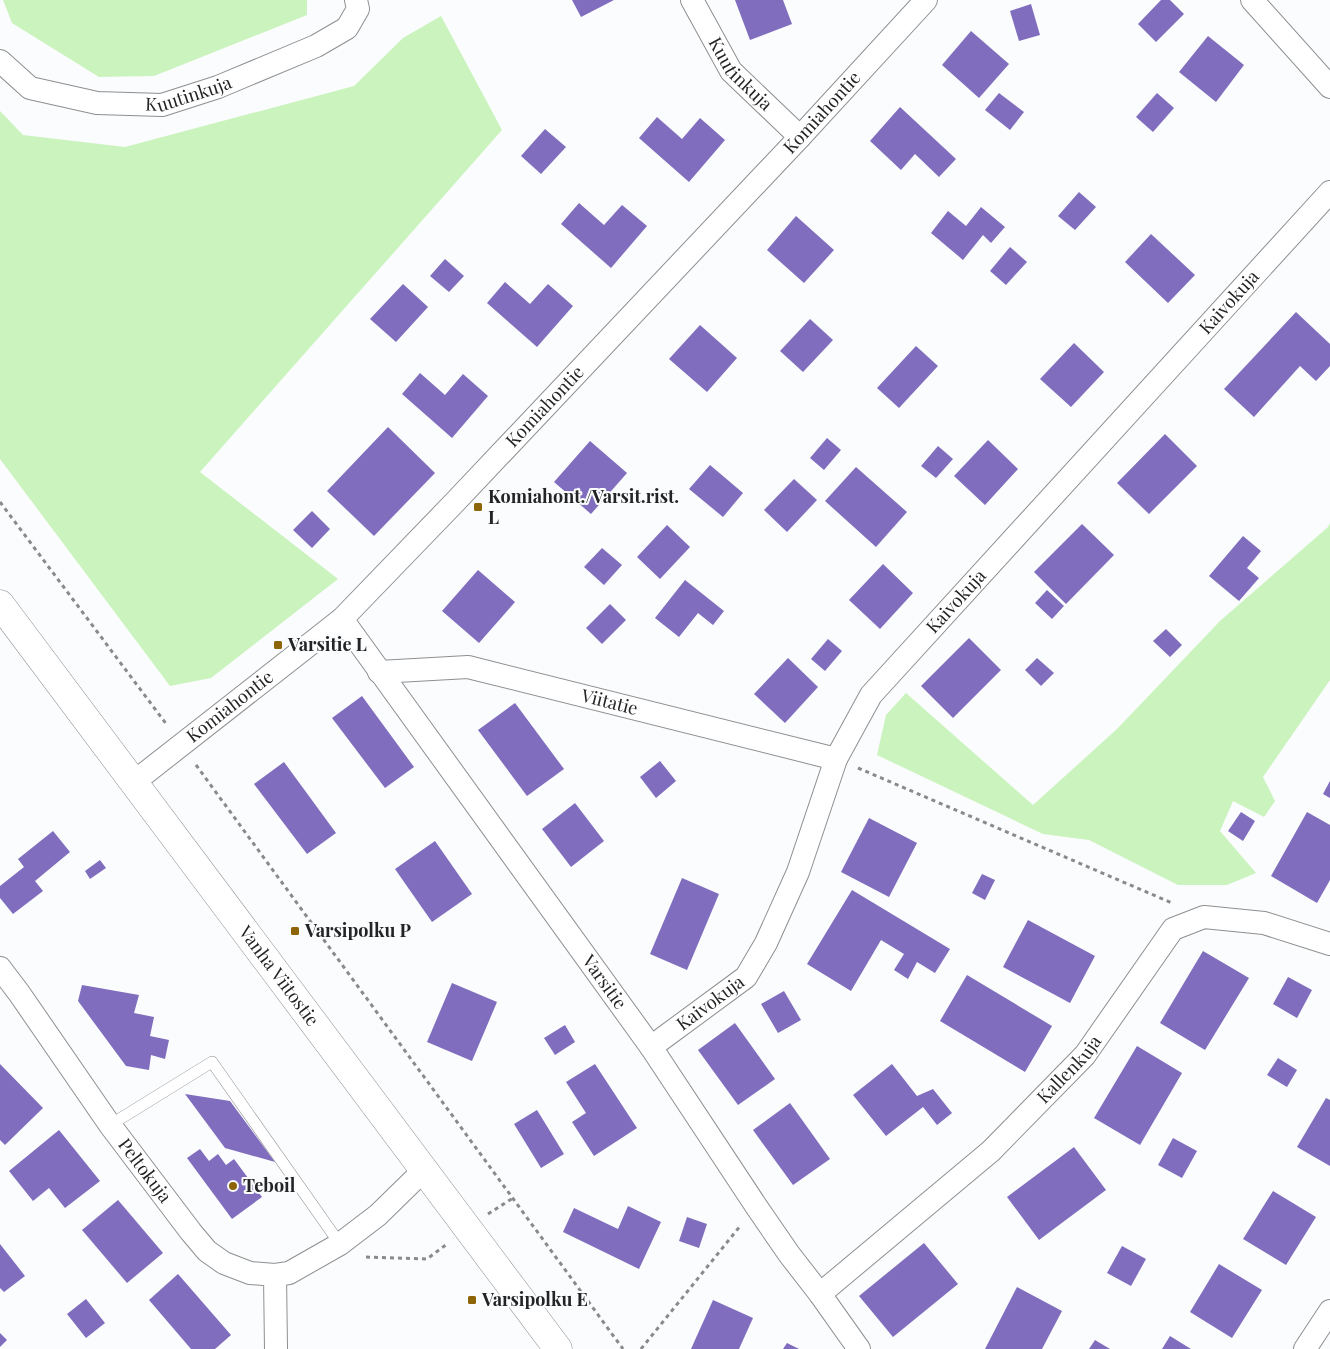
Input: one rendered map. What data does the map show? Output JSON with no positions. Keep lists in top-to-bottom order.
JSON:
{
  "streets": {
    "main road": ["Vanha Viitostie"],
    "street": [
      "Kuutinkuja",
      "Komiahontie",
      "Kaivokuja",
      "Viitatie",
      "Varsitie",
      "Kallenkuja",
      "Peltokuja"
    ]
  },
  "crossings": [
    ["Kuutinkuja", "Komiahontie"],
    ["Komiahontie", "Vanha Viitostie"],
    ["Komiahontie", "Varsitie"],
    ["Kaivokuja", "Viitatie"],
    ["Kaivokuja", "Varsitie"],
    ["Viitatie", "Varsitie"],
    ["Varsitie", "Kallenkuja"]
  ],
  "places": {
    "transit": [
      "Komiahont./Varsit.rist. L",
      "Varsitie L",
      "Varsipolku P",
      "Varsipolku E"
    ],
    "other": ["Teboil"]
  }
}
